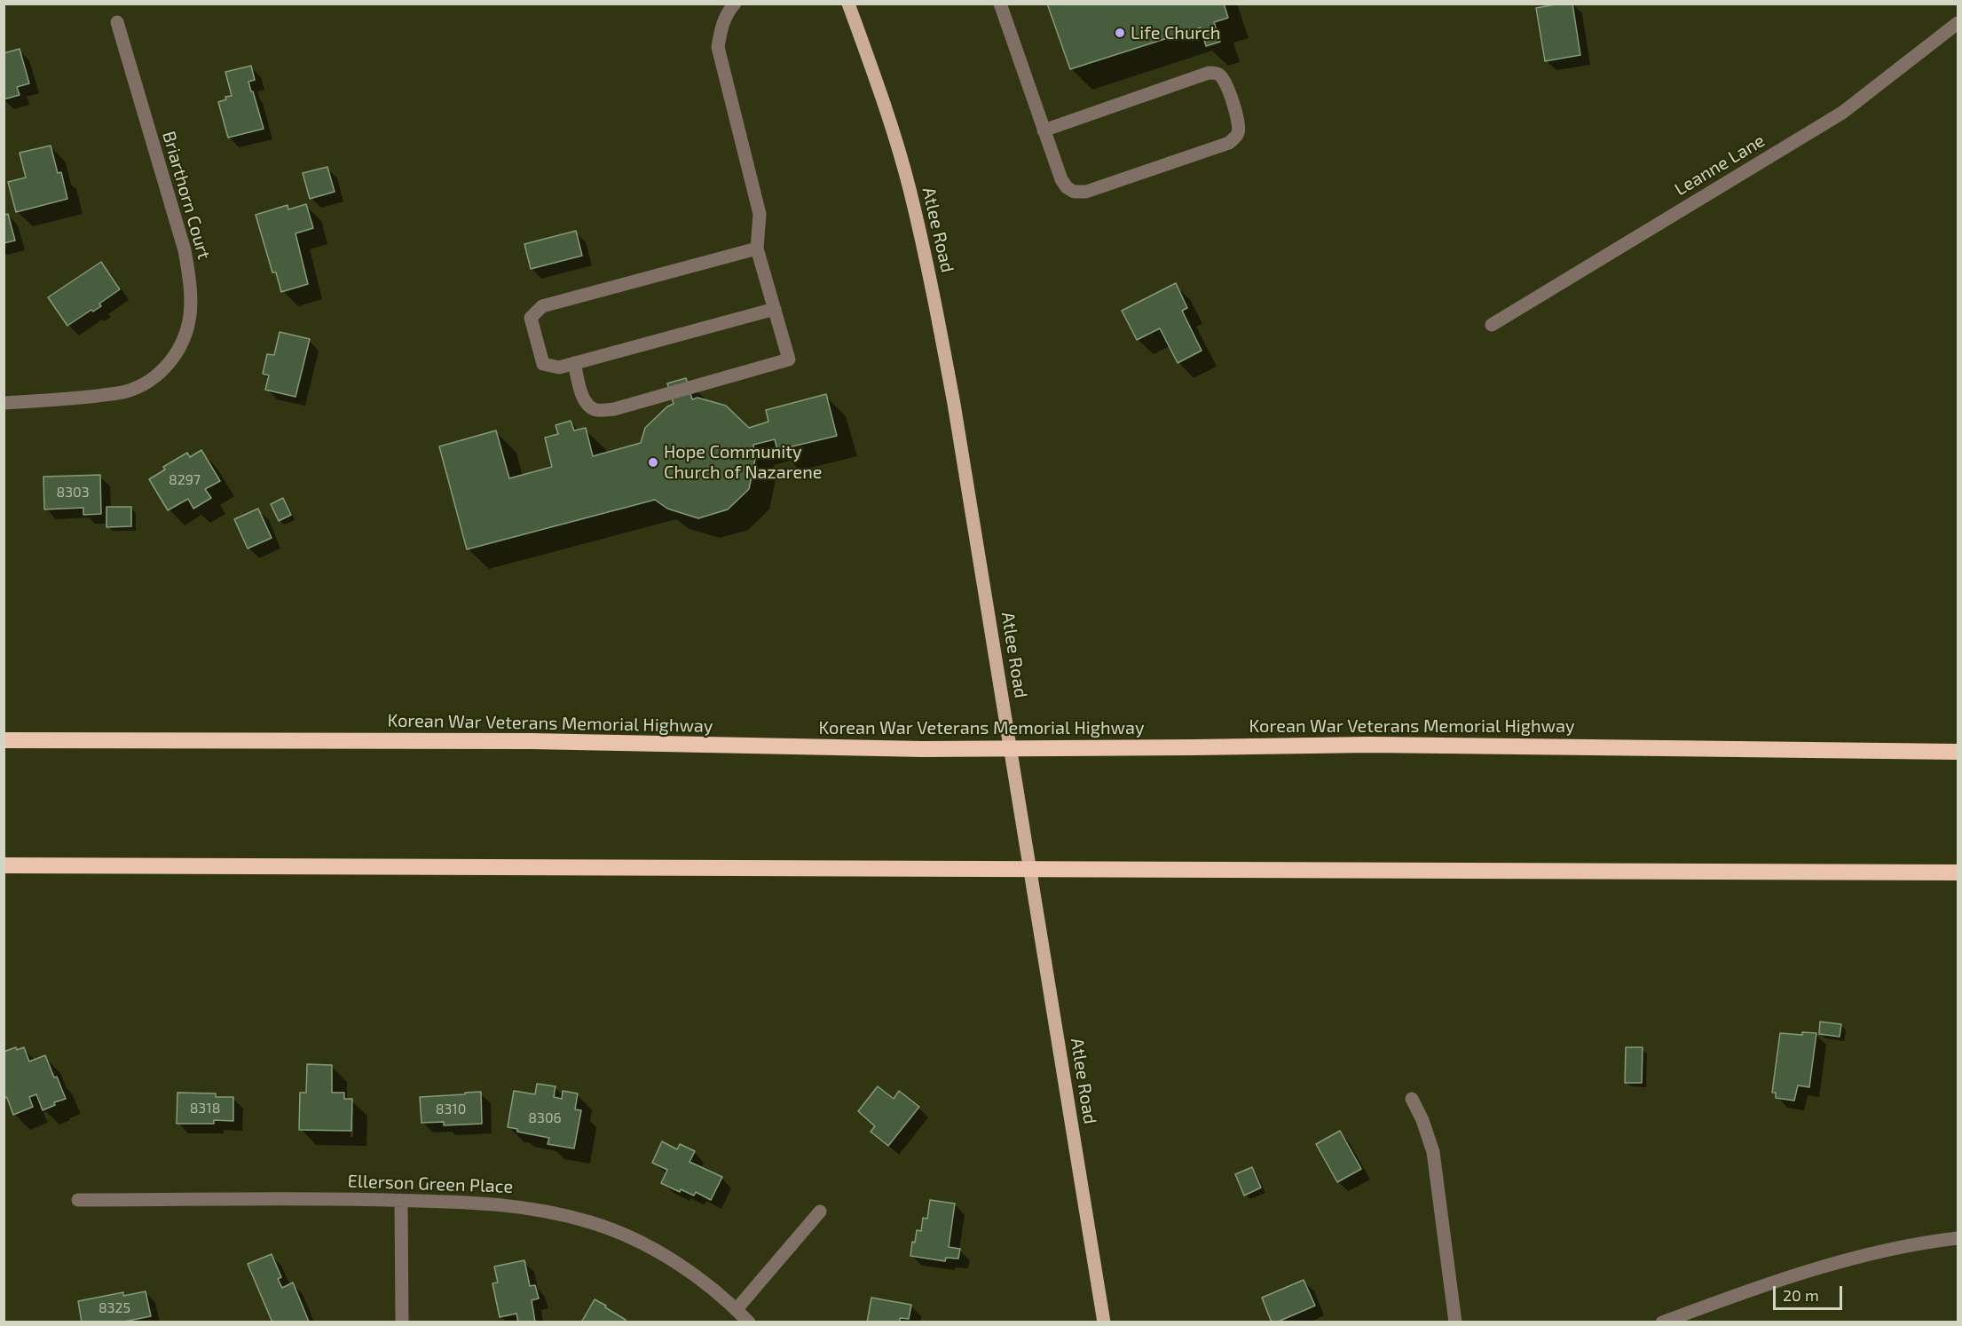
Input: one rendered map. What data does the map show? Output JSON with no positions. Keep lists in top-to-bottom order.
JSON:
{
  "streets": {
    "highway": ["Korean War Veterans Memorial Highway"],
    "main road": ["Atlee Road"],
    "street": ["Leanne Lane", "Briarthorn Court", "Ellerson Green Place"]
  },
  "places": ["Life Church", "Hope Community Church of Nazarene"],
  "house_numbers": [
    "8297",
    "8303",
    "8318",
    "8310",
    "8306",
    "8325"
  ],
  "scale_bar": "20 m"
}
